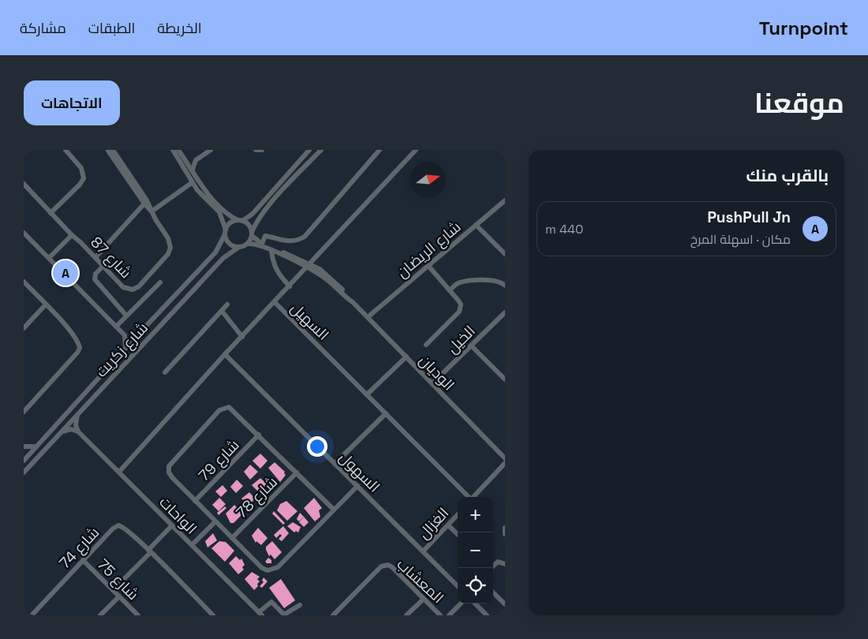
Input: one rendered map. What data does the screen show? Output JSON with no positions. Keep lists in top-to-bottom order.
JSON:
{
  "streets": {
    "street": [
      "شارع الريضان",
      "شارع 87",
      "السهيل",
      "الخيل",
      "شارع زكريت",
      "الوديان",
      "شارع 79",
      "السهول",
      "شارع 78",
      "الواحات",
      "الغزال",
      "شارع 74",
      "شارع 75",
      "المعشاب"
    ]
  },
  "crossings": [
    ["شارع الريضان", "الوديان"],
    ["السهيل", "الوديان"],
    ["الخيل", "الوديان"],
    ["شارع زكريت", "الوديان"],
    ["السهول", "الغزال"],
    ["شارع 74", "شارع 75"]
  ],
  "north": "right",
  "page": {
    "header": "Turnpoint",
    "nav": ["الخريطة", "الطبقات", "مشاركة"],
    "title": "موقعنا",
    "buttons": "الاتجاهات",
    "heading": "بالقرب منك",
    "list": [
      {
        "mark": "A",
        "name": "PushPull Jn",
        "note": "مكان · اسهلة المرخ",
        "value": "440 m"
      }
    ],
    "pins": "A",
    "map_buttons": ["+", "−"]
  }
}
